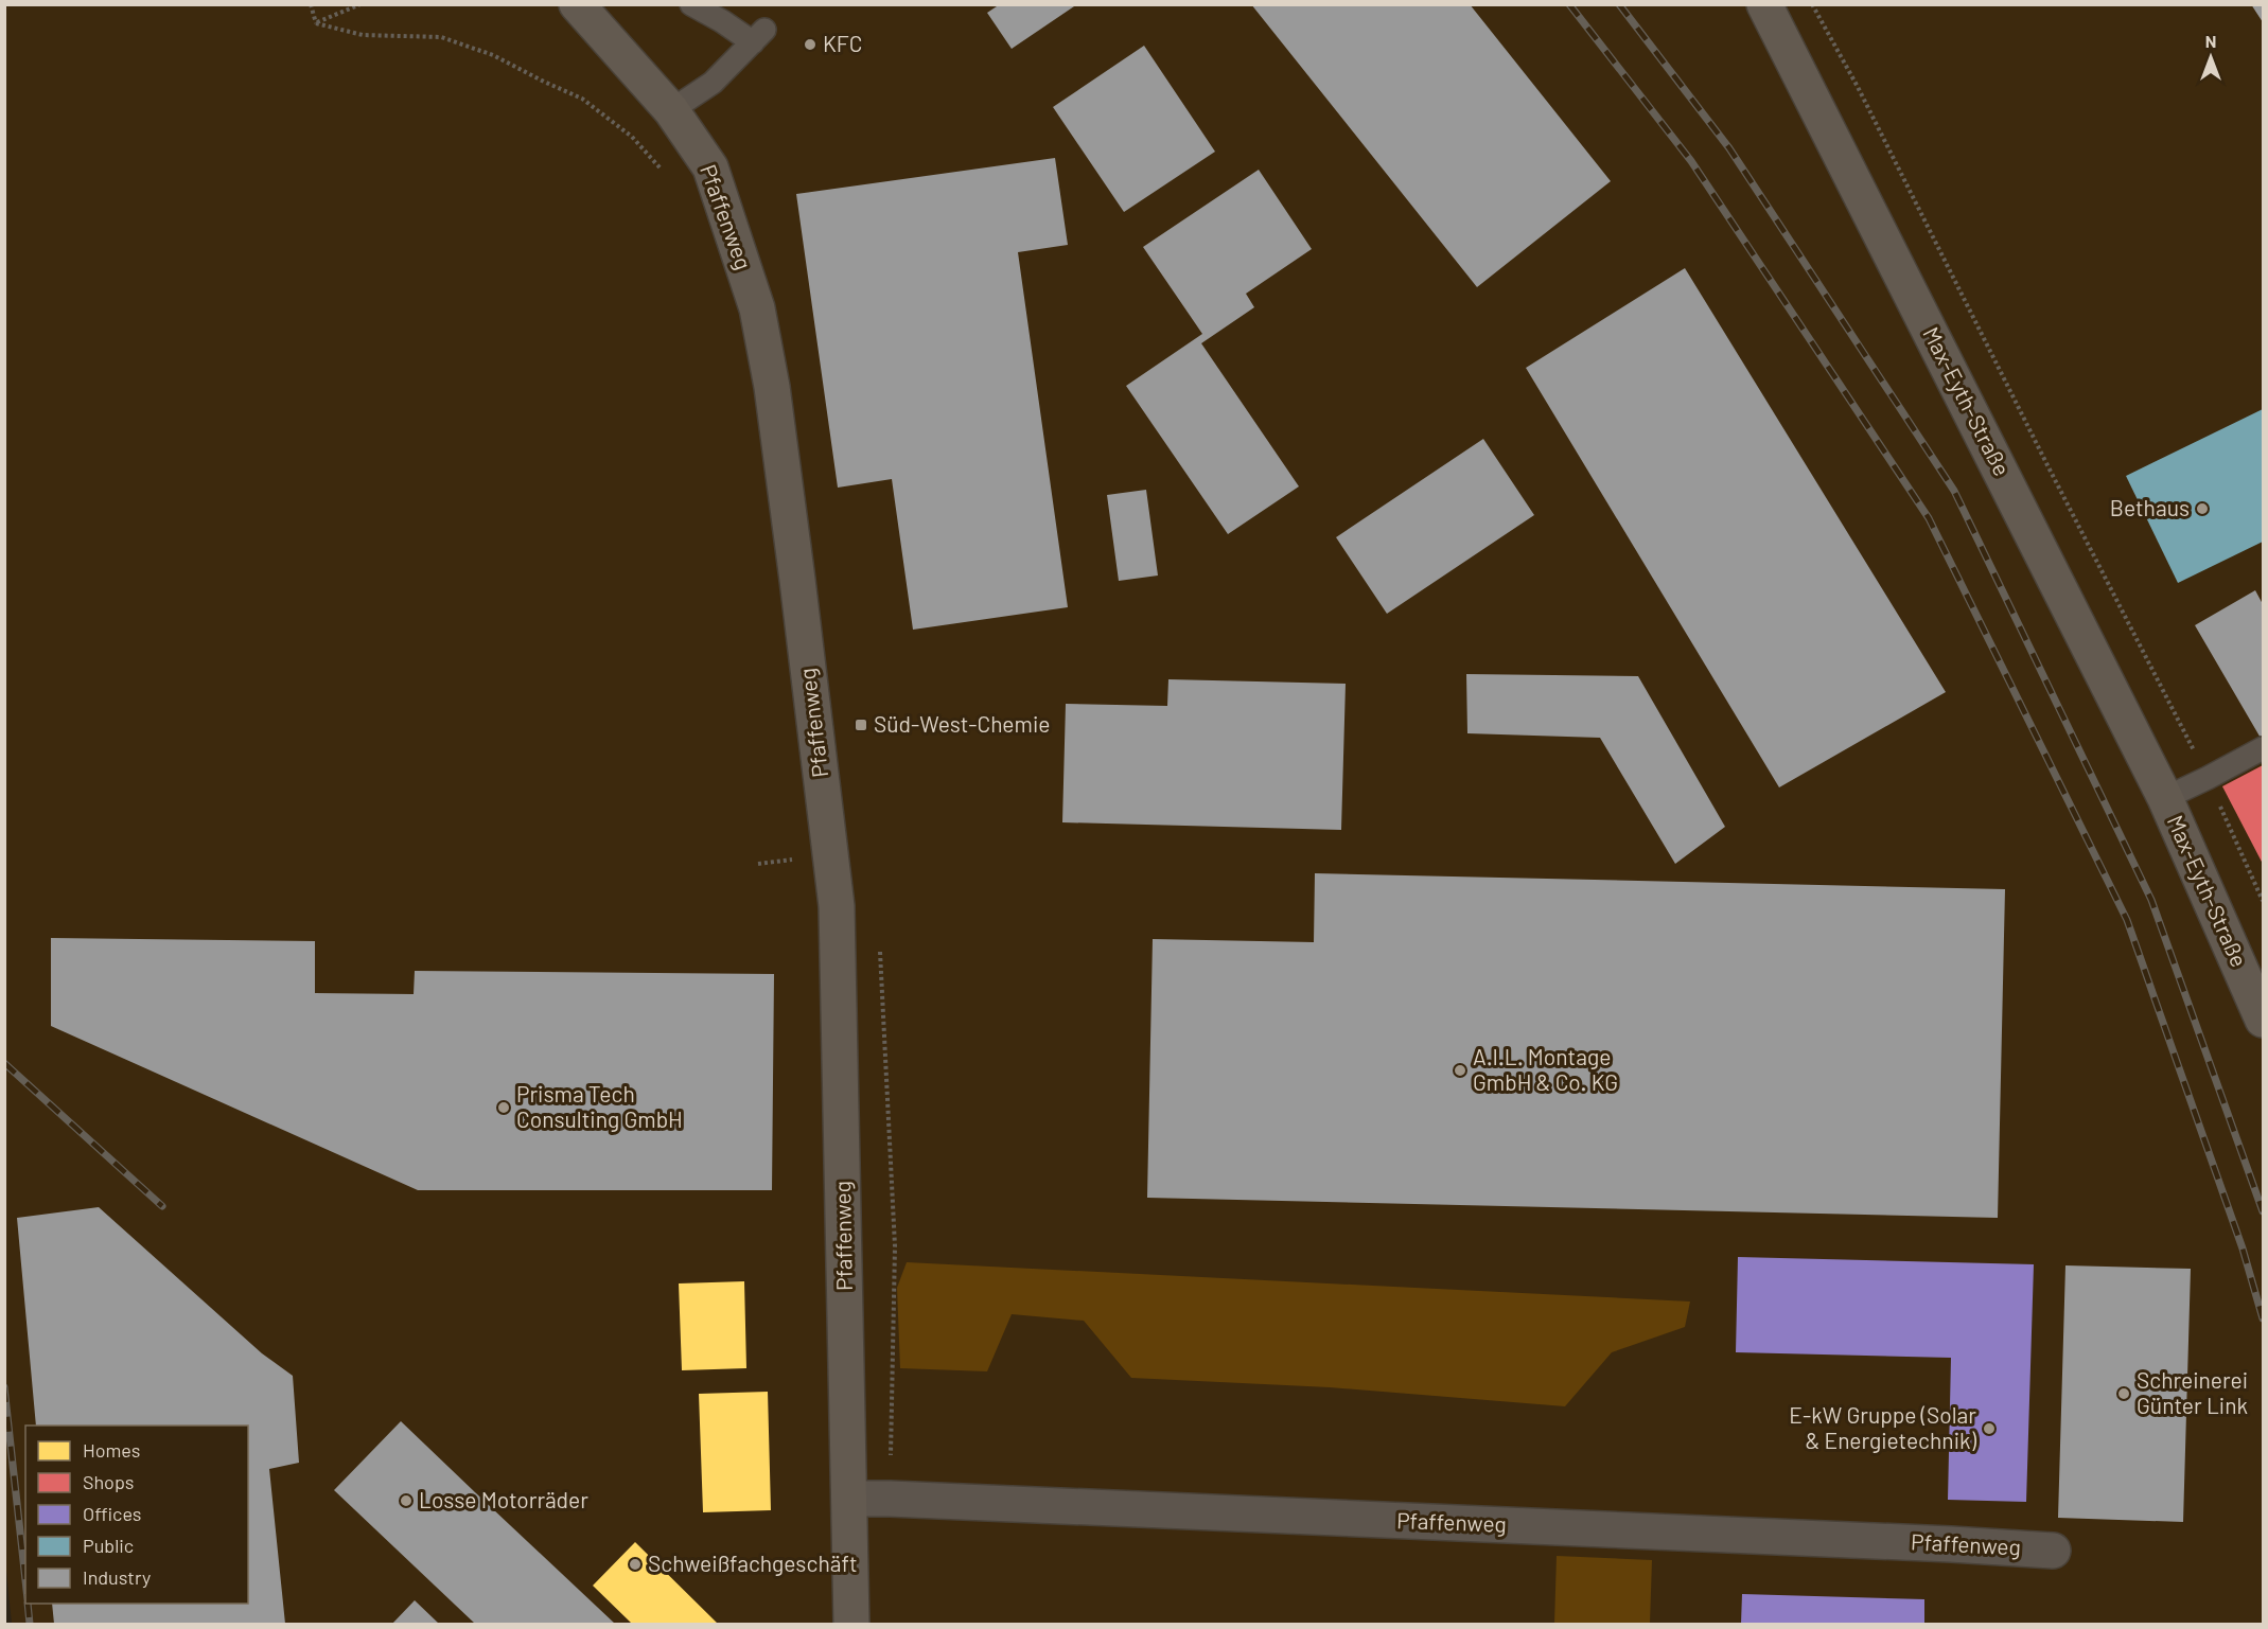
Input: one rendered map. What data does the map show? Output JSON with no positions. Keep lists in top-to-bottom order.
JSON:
{
  "streets": {
    "street": ["Pfaffenweg", "Max-Eyth-Straße"]
  },
  "places": {
    "other": [
      "KFC",
      "Bethaus",
      "A.I.L. Montage GmbH & Co. KG",
      "Prisma Tech Consulting GmbH",
      "Schreinerei Günter Link",
      "E-kW Gruppe (Solar & Energietechnik)",
      "Losse Motorräder",
      "Schweißfachgeschäft"
    ],
    "transit": ["Süd-West-Chemie"]
  },
  "legend": [
    "Homes",
    "Shops",
    "Offices",
    "Public",
    "Industry"
  ],
  "north": "top"
}
